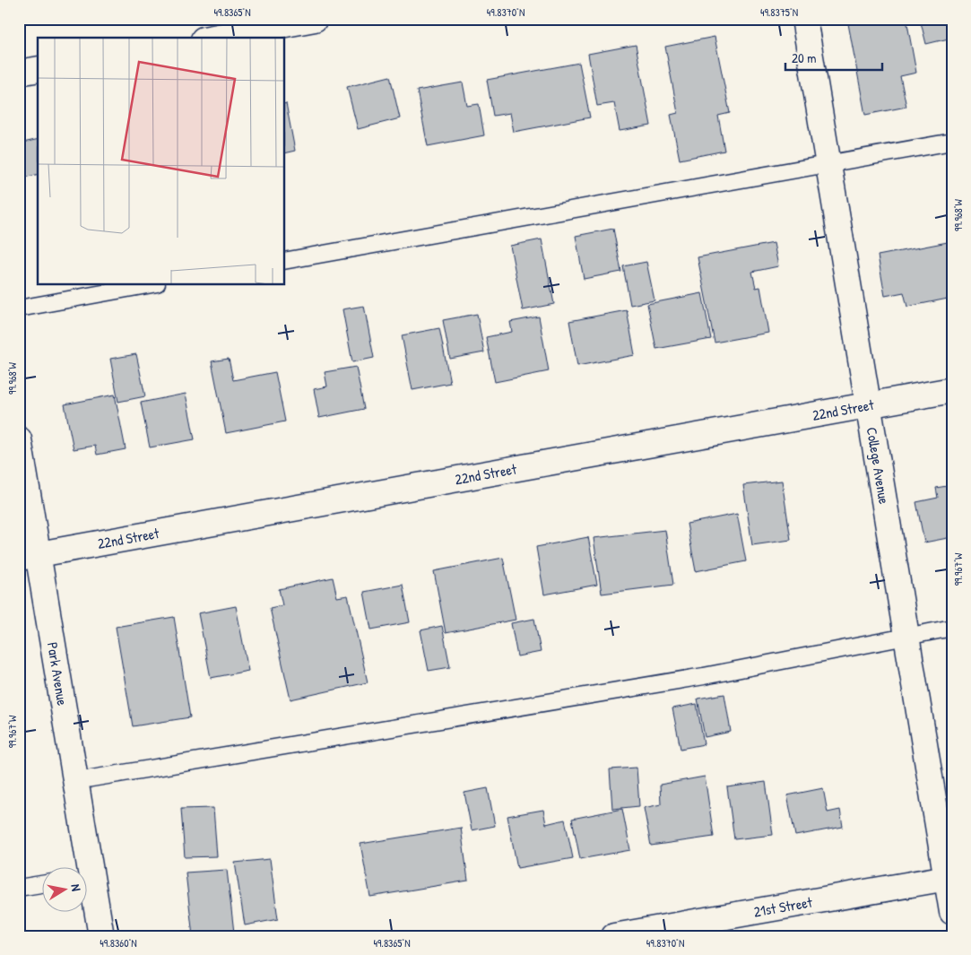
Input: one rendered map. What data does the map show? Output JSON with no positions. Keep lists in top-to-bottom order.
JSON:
{
  "streets": {
    "street": [
      "22nd Street",
      "College Avenue",
      "Park Avenue",
      "21st Street"
    ]
  },
  "crossings": [
    ["22nd Street", "College Avenue"],
    ["22nd Street", "Park Avenue"],
    ["College Avenue", "21st Street"]
  ],
  "scale_bar": "20 m",
  "north": "right",
  "coordinates": [
    "49.8365°N",
    "49.8370°N",
    "49.8375°N",
    "99.968°W",
    "99.967°W",
    "49.8360°N"
  ]
}
